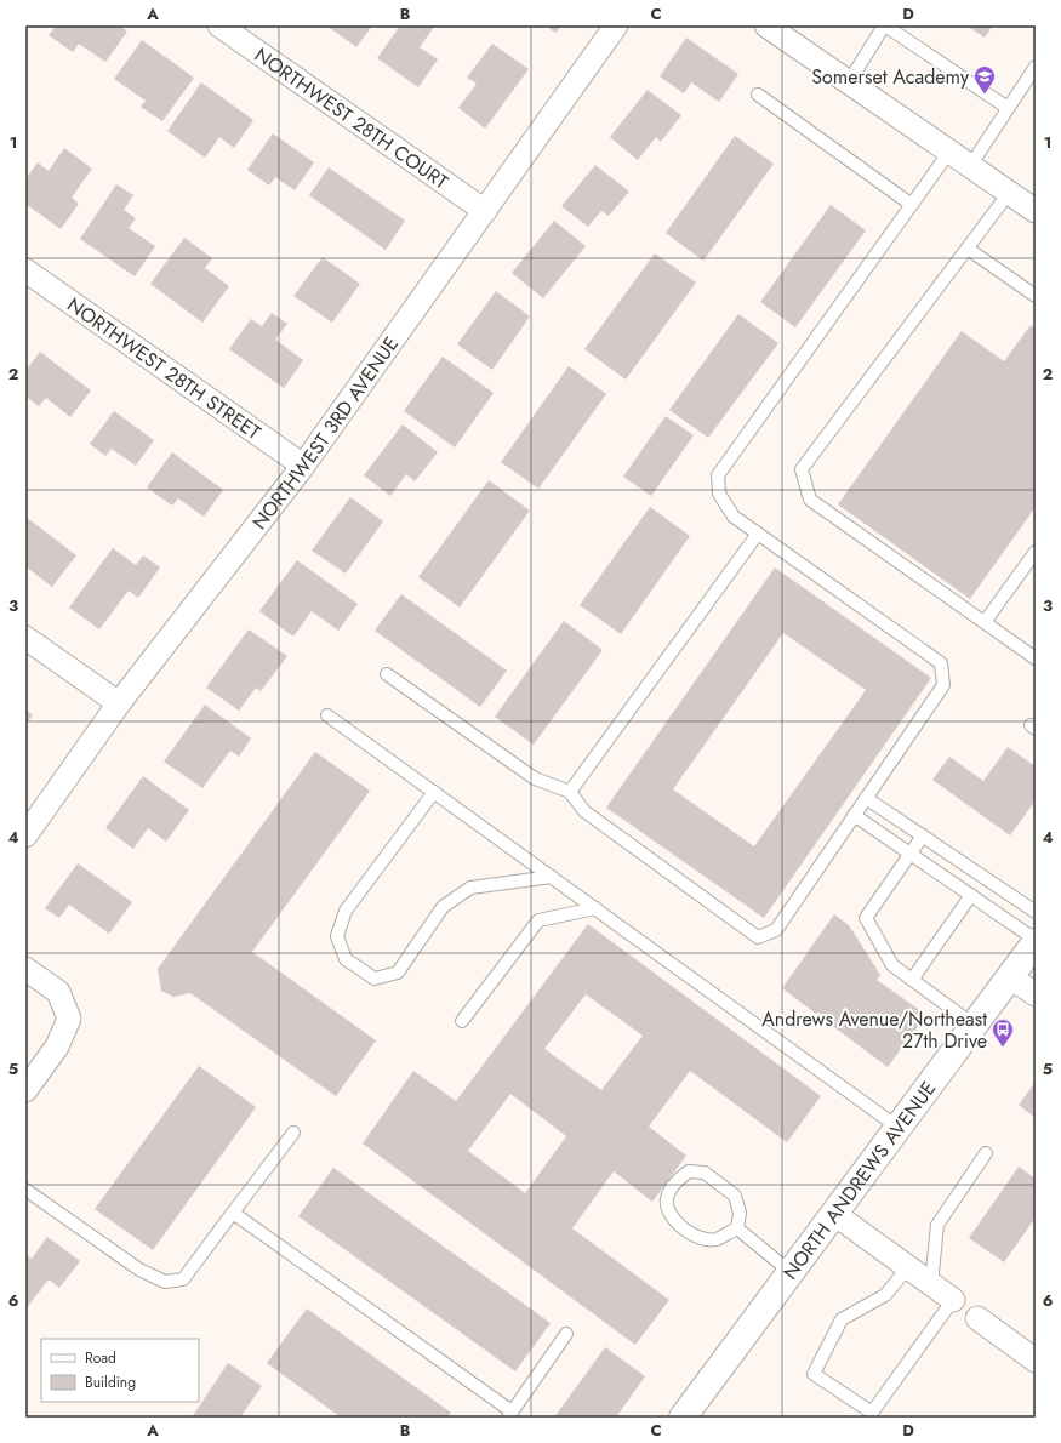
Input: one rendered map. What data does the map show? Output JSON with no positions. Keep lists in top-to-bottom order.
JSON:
{
  "streets": {
    "main road": ["NORTH ANDREWS AVENUE"],
    "street": ["NORTHWEST 28TH COURT", "NORTHWEST 28TH STREET", "NORTHWEST 3RD AVENUE"]
  },
  "crossings": [
    ["NORTHWEST 28TH COURT", "NORTHWEST 3RD AVENUE"],
    ["NORTHWEST 28TH STREET", "NORTHWEST 3RD AVENUE"]
  ],
  "places": {
    "school or university": ["Somerset Academy"],
    "bus stop": ["Andrews Avenue/Northeast 27th Drive"]
  },
  "legend": ["Road", "Building"],
  "grid": {
    "columns": [
      "A",
      "B",
      "C",
      "D"
    ],
    "rows": [
      "1",
      "2",
      "3",
      "4",
      "5",
      "6"
    ]
  }
}
